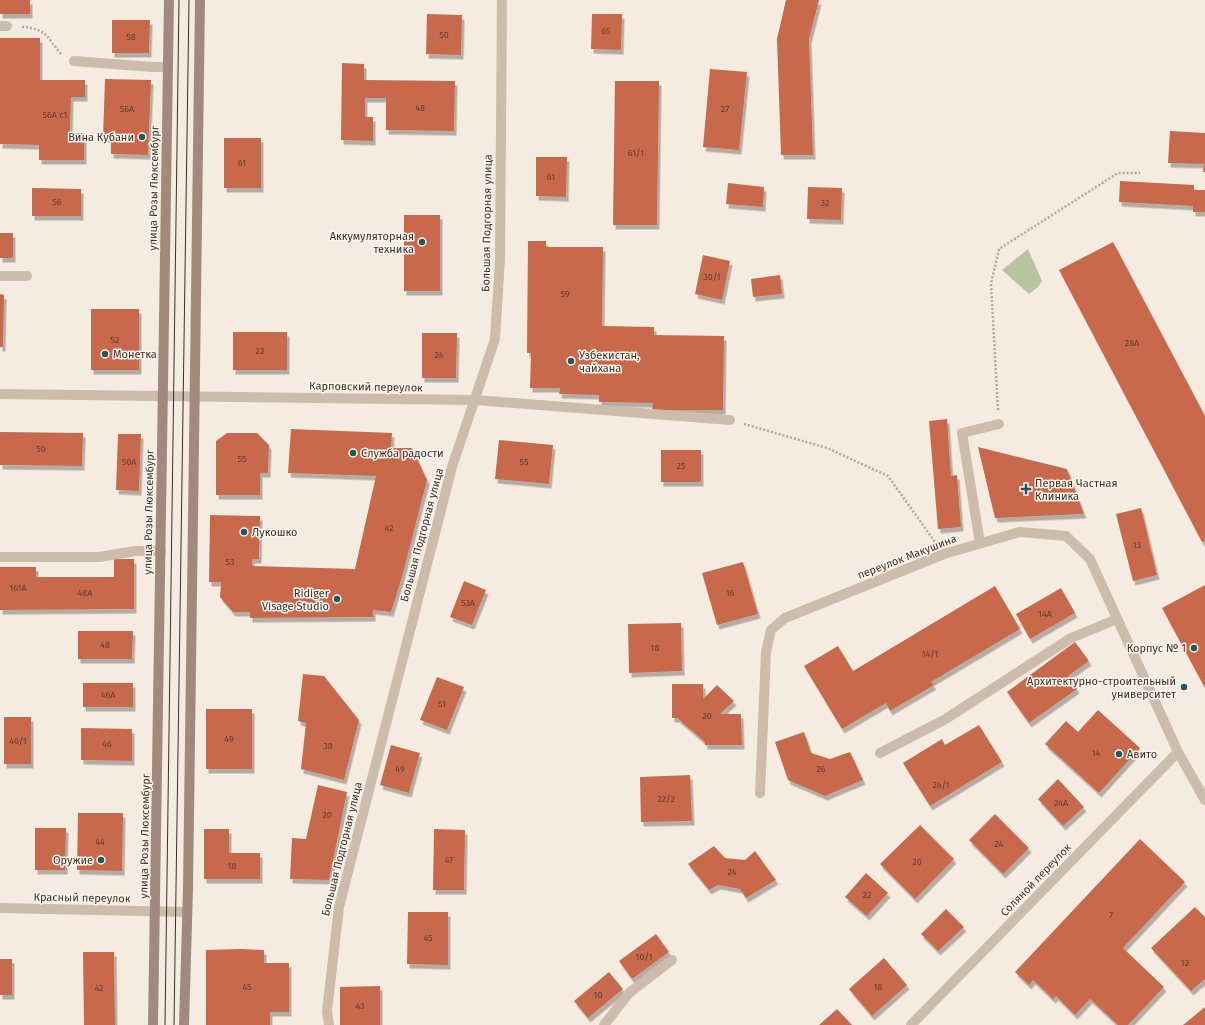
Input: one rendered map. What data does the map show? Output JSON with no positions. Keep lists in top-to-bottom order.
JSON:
{
  "streets": {
    "main road": ["улица Розы Люксембург"],
    "street": [
      "Большая Подгорная улица",
      "Карповский переулок",
      "переулок Макушина",
      "Соляной переулок",
      "Красный переулок"
    ]
  },
  "crossings": [
    ["улица Розы Люксембург", "Карповский переулок"],
    ["улица Розы Люксембург", "Красный переулок"],
    ["Большая Подгорная улица", "Карповский переулок"],
    ["переулок Макушина", "Соляной переулок"]
  ],
  "places": {
    "other": [
      "Вина Кубани",
      "Аккумуляторная техника",
      "Монетка",
      "Узбекистан, чайхана",
      "Служба радости",
      "Лукошко",
      "Ridiger Visage Studio",
      "Корпус № 1",
      "Архитектурно-строительный университет",
      "Авито",
      "Оружие"
    ],
    "health": ["Первая Частная Клиника"]
  },
  "house_numbers": [
    "65",
    "50",
    "58",
    "48",
    "56А",
    "27",
    "56А с1",
    "61/1",
    "61",
    "61",
    "56",
    "32",
    "30/1",
    "59",
    "52",
    "28А",
    "22",
    "24",
    "50",
    "55",
    "50А",
    "55",
    "25",
    "42",
    "13",
    "53",
    "161А",
    "48А",
    "16",
    "53А",
    "14А",
    "48",
    "18",
    "14/1",
    "46А",
    "51",
    "20",
    "49",
    "46/1",
    "46",
    "38",
    "14",
    "49",
    "26",
    "24/1",
    "22/2",
    "24А",
    "20",
    "44",
    "24",
    "47",
    "20",
    "18",
    "24",
    "22",
    "7",
    "45",
    "10/1",
    "12",
    "45",
    "18",
    "42",
    "10",
    "43"
  ]
}
